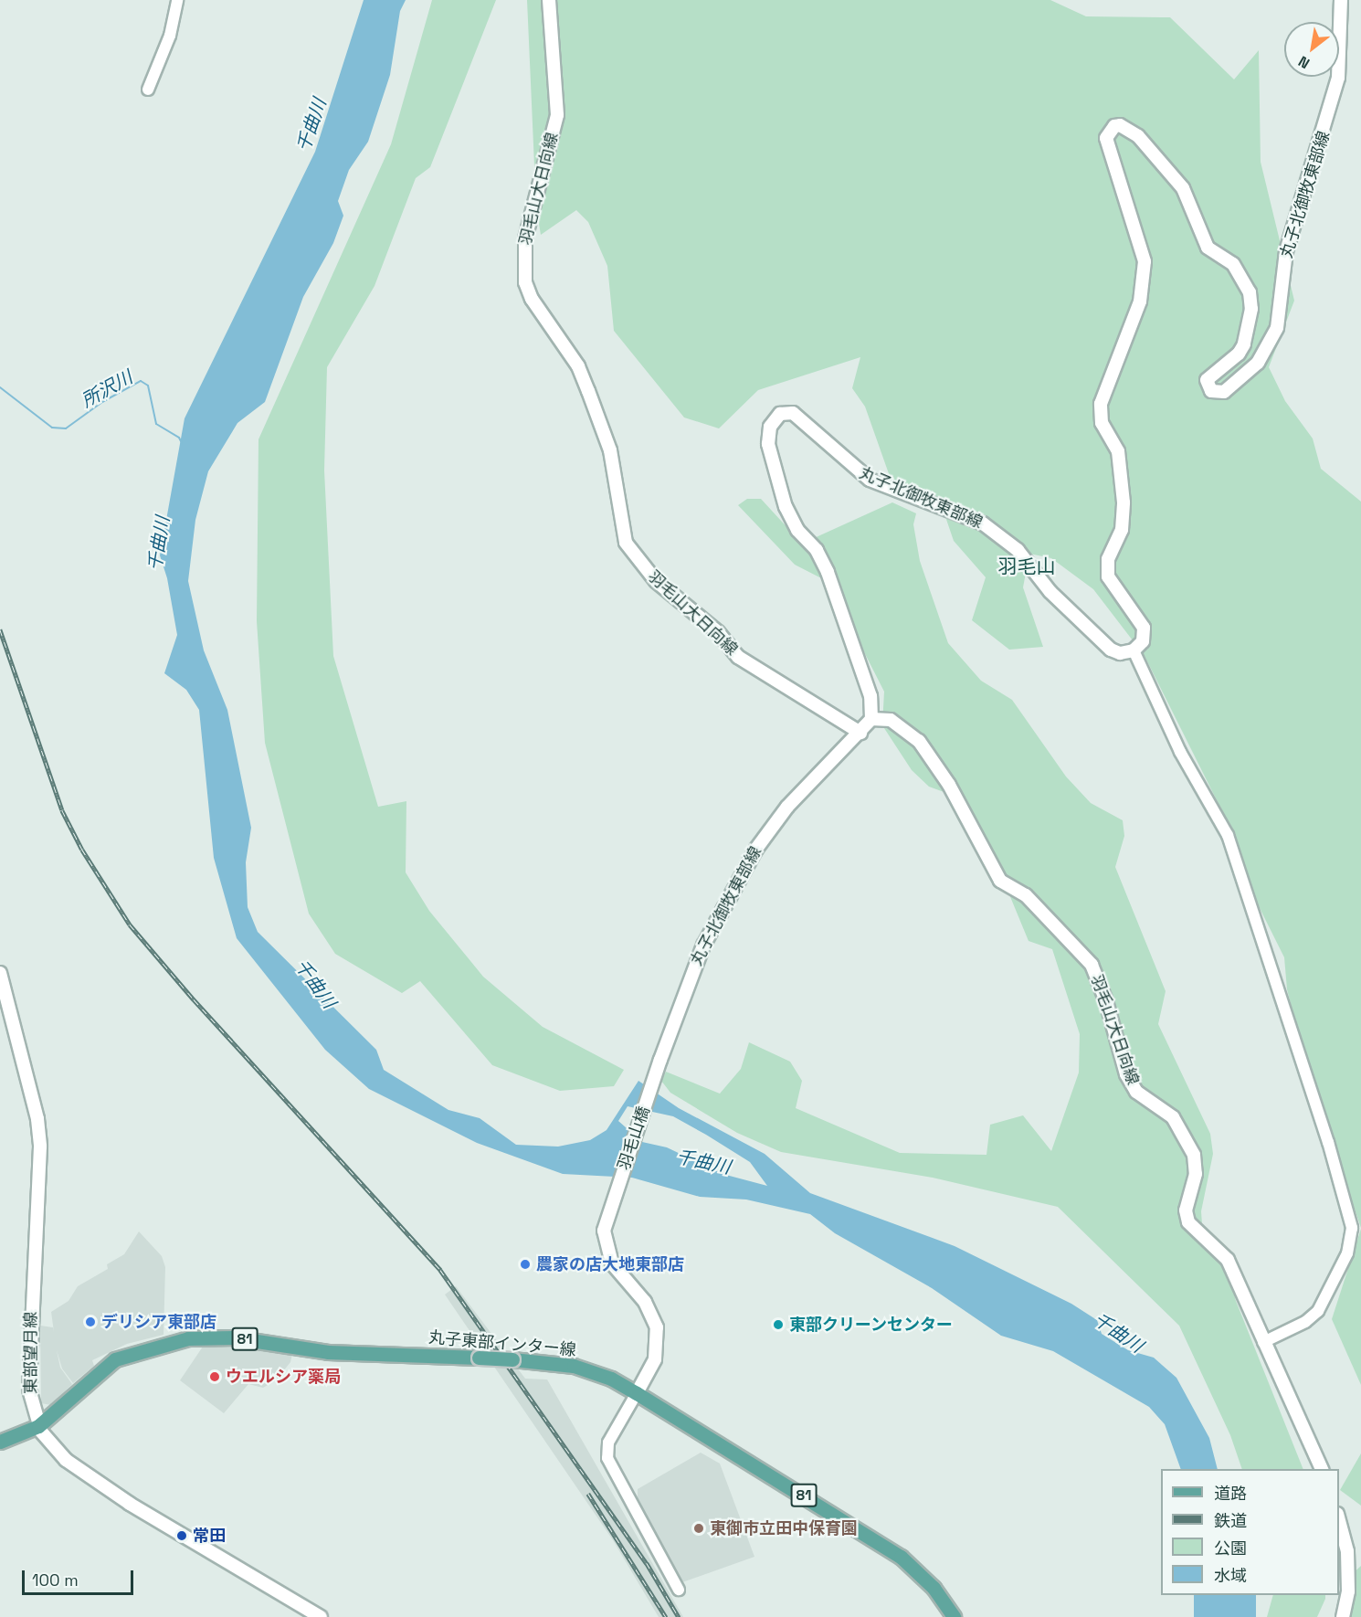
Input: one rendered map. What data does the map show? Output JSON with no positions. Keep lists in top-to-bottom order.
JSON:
{
  "streets": {
    "main road": [
      "羽毛山大日向線",
      "丸子北御牧東部線",
      "羽毛山橋",
      "81",
      "丸子東部インター線",
      "東部望月線"
    ]
  },
  "crossings": [
    ["羽毛山大日向線", "丸子北御牧東部線"],
    ["丸子北御牧東部線", "羽毛山橋"],
    ["羽毛山橋", "丸子東部インター線"],
    ["丸子東部インター線", "東部望月線"]
  ],
  "districts": ["羽毛山"],
  "water": ["千曲川", "所沢川"],
  "places": [
    "農家の店大地東部店",
    "デリシア東部店",
    "東部クリーンセンター",
    "ウエルシア薬局",
    "東御市立田中保育園",
    "常田"
  ],
  "legend": [
    "道路",
    "鉄道",
    "公園",
    "水域"
  ],
  "scale_bar": "100 m",
  "north": "bottom left"
}
